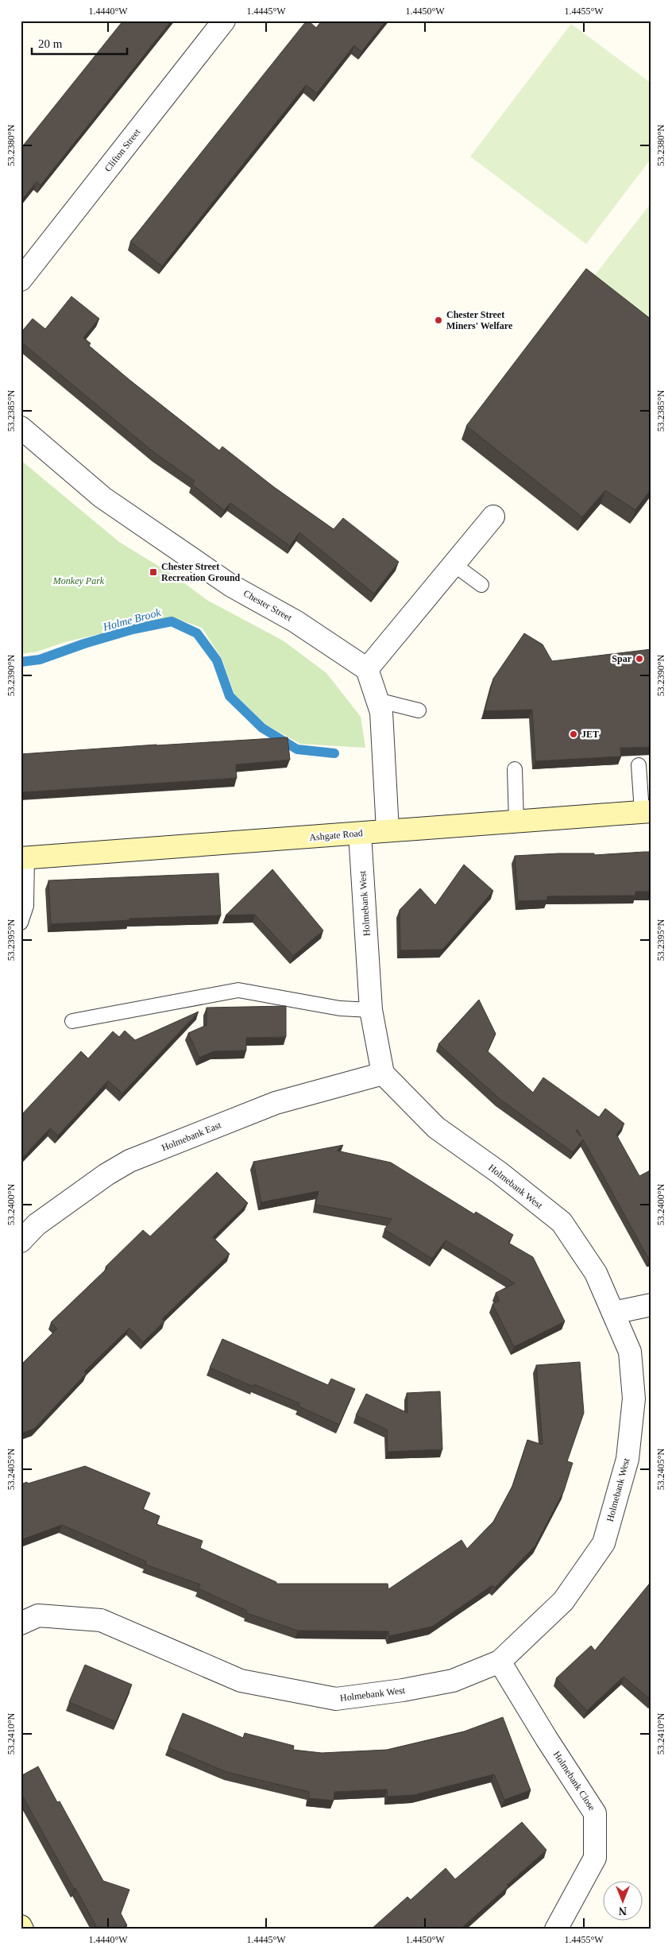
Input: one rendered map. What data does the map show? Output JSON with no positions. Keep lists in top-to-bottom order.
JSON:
{
  "streets": {
    "street": [
      "Clifton Street",
      "Chester Street",
      "Ashgate Road",
      "Holmebank West",
      "Holmebank East",
      "Holmebank Close"
    ]
  },
  "crossings": [
    ["Ashgate Road", "Holmebank West"],
    ["Holmebank West", "Holmebank East"],
    ["Holmebank West", "Holmebank Close"]
  ],
  "water": ["Holme Brook"],
  "parks": ["Monkey Park"],
  "places": {
    "other": ["Chester Street Miners' Welfare", "Spar", "JET"],
    "transit": ["Chester Street Recreation Ground"]
  },
  "scale_bar": "20 m",
  "north": "bottom",
  "coordinates": [
    "1.4440°W",
    "1.4445°W",
    "1.4450°W",
    "1.4455°W",
    "53.2380°N",
    "53.2385°N",
    "53.2390°N",
    "53.2395°N",
    "53.2400°N",
    "53.2405°N",
    "53.2410°N"
  ]
}
